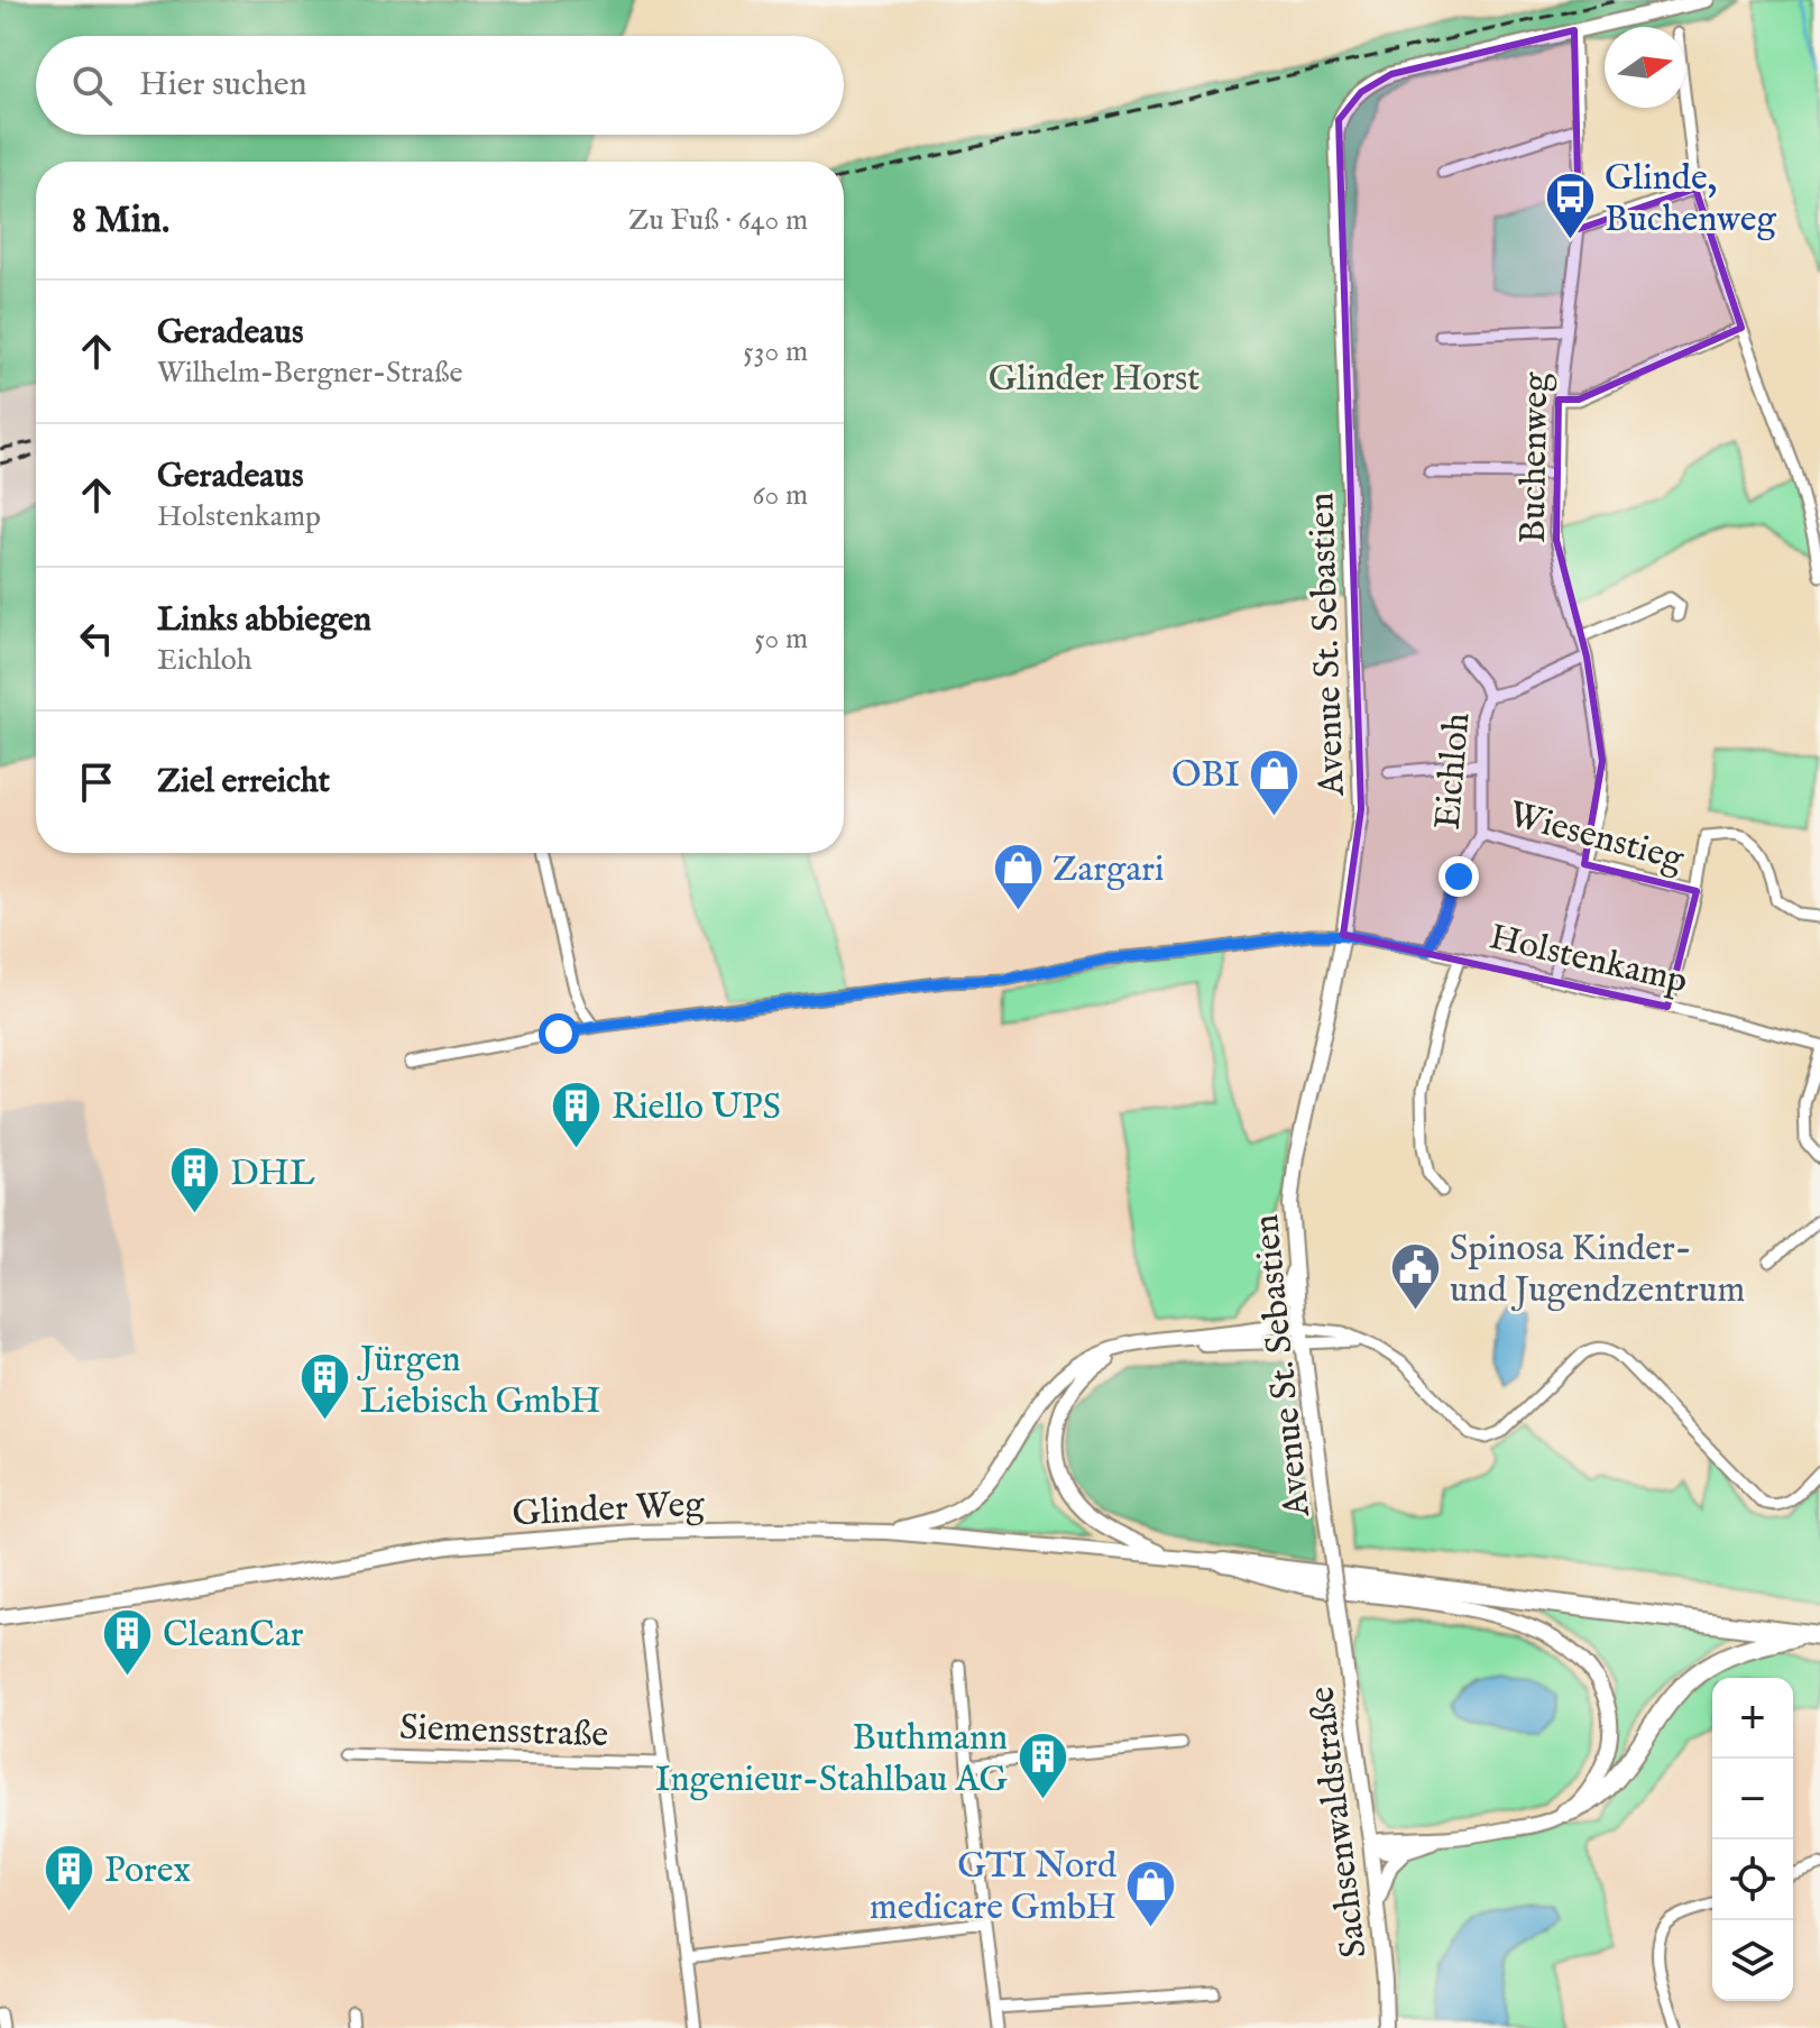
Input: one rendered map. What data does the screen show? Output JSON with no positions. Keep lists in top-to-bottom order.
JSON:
{
  "streets": {
    "main road": ["Avenue St. Sebastien", "Glinder Weg", "Sachsenwaldstraße"],
    "street": [
      "Buchenweg",
      "Eichloh",
      "Wiesenstieg",
      "Holstenkamp",
      "Siemensstraße"
    ]
  },
  "crossings": [
    ["Buchenweg", "Avenue St. Sebastien"],
    ["Buchenweg", "Wiesenstieg"],
    ["Buchenweg", "Holstenkamp"],
    ["Avenue St. Sebastien", "Holstenkamp"],
    ["Avenue St. Sebastien", "Sachsenwaldstraße"],
    ["Eichloh", "Wiesenstieg"],
    ["Eichloh", "Holstenkamp"]
  ],
  "parks": ["Glinder Horst"],
  "places": {
    "bus stop": ["Glinde, Buchenweg"],
    "shop": ["OBI", "Zargari", "GTI Nord medicare GmbH"],
    "building": [
      "Riello UPS",
      "DHL",
      "Jürgen Liebisch GmbH",
      "CleanCar",
      "Buthmann Ingenieur-Stahlbau AG",
      "Porex"
    ],
    "public building": ["Spinosa Kinder- und Jugendzentrum"]
  },
  "north": "right",
  "page": {
    "search": "Hier suchen",
    "heading": ["8 Min.", "Zu Fuß · 640 m"],
    "list": [
      ["Geradeaus", "Wilhelm-Bergner-Straße", "530 m"],
      ["Geradeaus", "Holstenkamp", "60 m"],
      ["Links abbiegen", "Eichloh", "50 m"],
      "Ziel erreicht"
    ],
    "map_buttons": ["+", "−"]
  }
}
